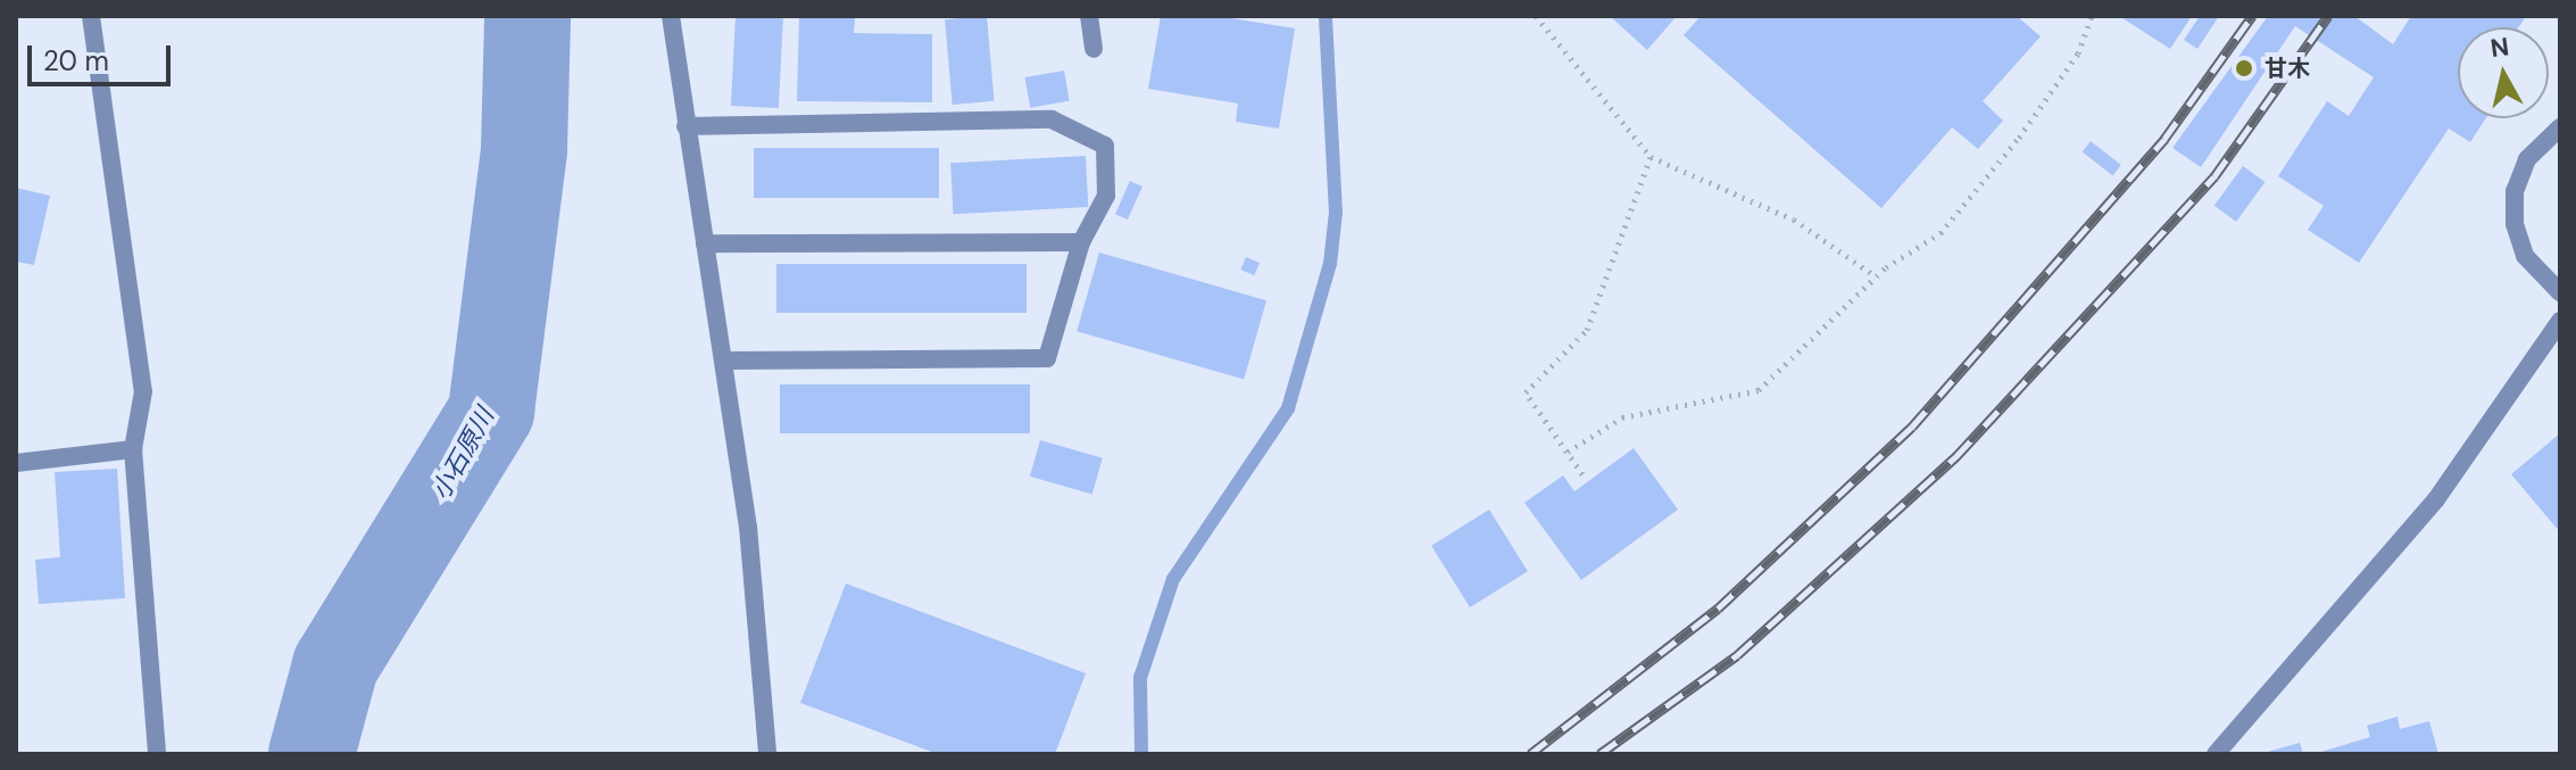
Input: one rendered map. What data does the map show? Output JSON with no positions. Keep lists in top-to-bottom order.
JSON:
{
  "water": ["小石原川"],
  "places": ["甘木"],
  "scale_bar": "20 m",
  "north": "top"
}
